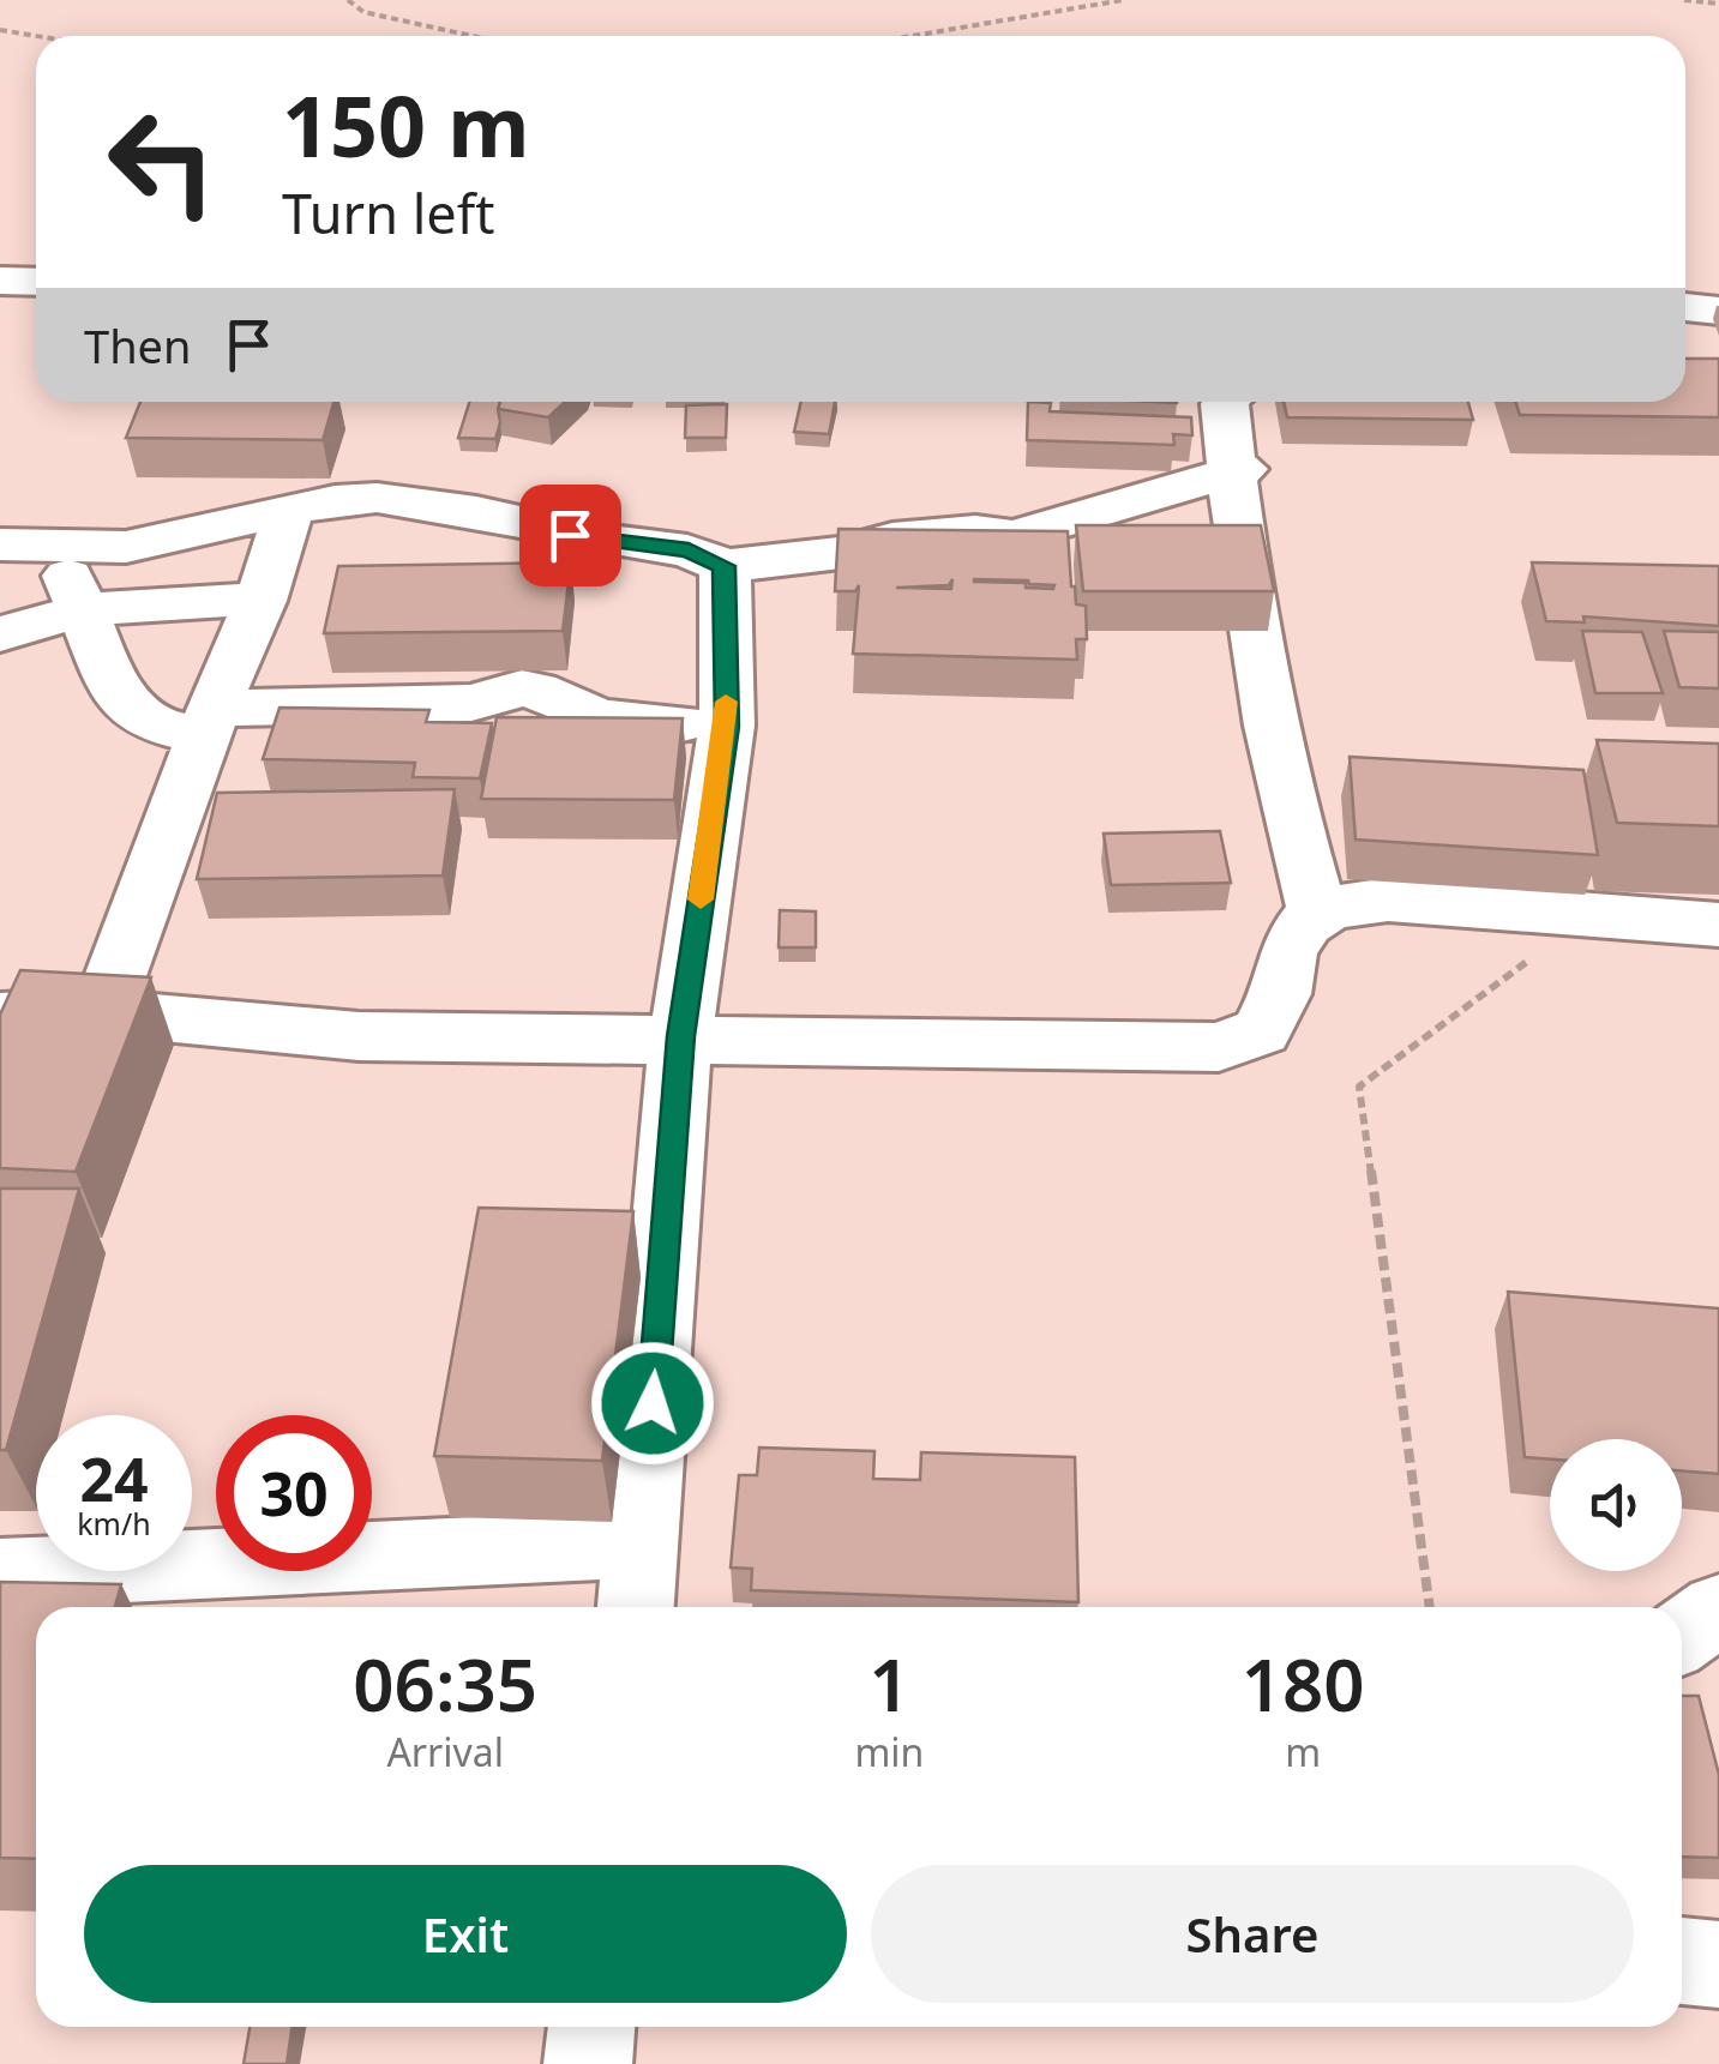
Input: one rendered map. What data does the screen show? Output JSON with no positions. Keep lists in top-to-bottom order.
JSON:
{
  "page": {
    "turn": ["150 m", "Turn left"],
    "then": "Then",
    "speed": "24 km/h",
    "limit": "30",
    "eta": [
      "06:35",
      "Arrival",
      "1",
      "min",
      "180",
      "m"
    ],
    "buttons": ["Exit", "Share"]
  }
}
